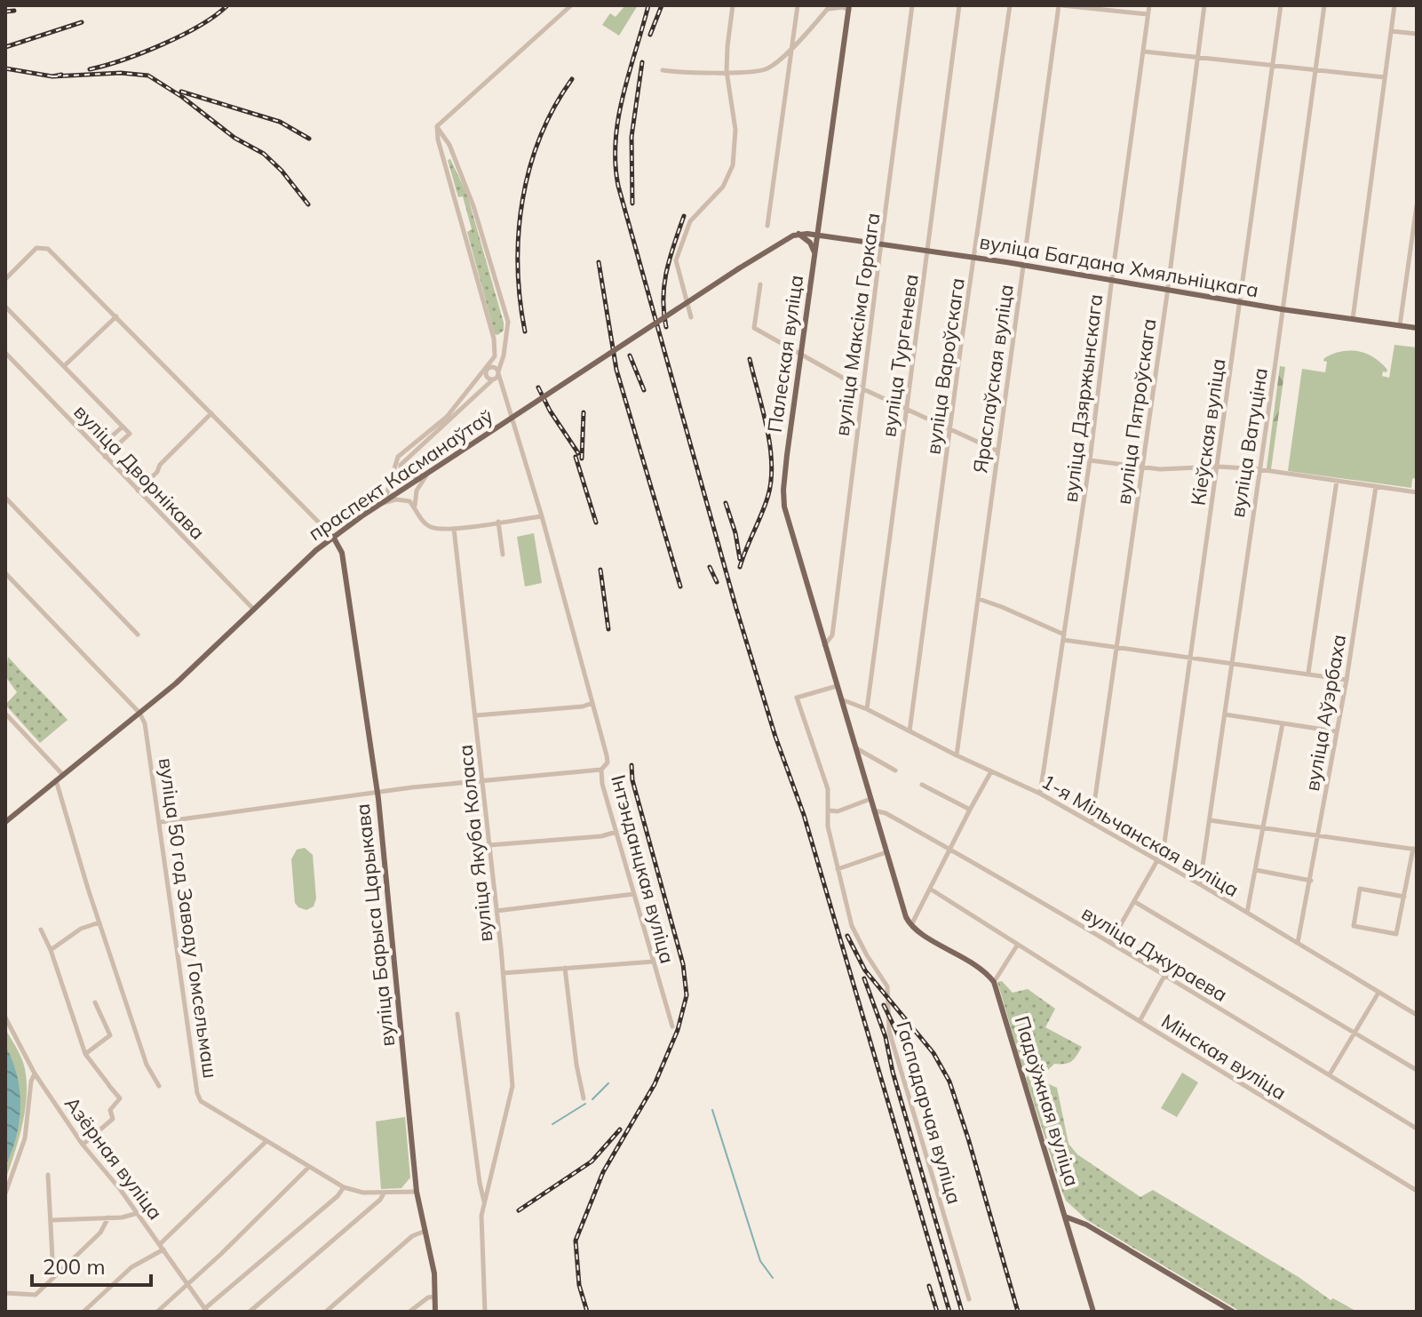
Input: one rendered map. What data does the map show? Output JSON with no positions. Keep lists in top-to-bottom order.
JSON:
{
  "streets": {
    "main road": [
      "вуліца Багдана Хмяльніцкага",
      "Палеская вуліца",
      "праспект Касманаўтаў",
      "вуліца Барыса Царыкава",
      "Падоўжная вуліца"
    ],
    "street": [
      "вуліца Максіма Горкага",
      "вуліца Тургенева",
      "вуліца Вароўскага",
      "Яраслаўская вуліца",
      "вуліца Дзяржынскага",
      "вуліца Пятроўскага",
      "Кіеўская вуліца",
      "вуліца Ватуціна",
      "вуліца Дворнікава",
      "вуліца Аўэрбаха",
      "1-я Мільчанская вуліца",
      "вуліца Якуба Коласа",
      "Інтэнданцкая вуліца",
      "вуліца 50 год Заводу Гомсельмаш",
      "вуліца Джураева",
      "Мінская вуліца",
      "Гаспадарчая вуліца",
      "Азёрная вуліца"
    ]
  },
  "crossings": [
    ["вуліца Багдана Хмяльніцкага", "вуліца Максіма Горкага"],
    ["вуліца Багдана Хмяльніцкага", "Палеская вуліца"],
    ["вуліца Багдана Хмяльніцкага", "вуліца Тургенева"],
    ["вуліца Багдана Хмяльніцкага", "вуліца Вароўскага"],
    ["вуліца Багдана Хмяльніцкага", "Яраслаўская вуліца"],
    ["вуліца Багдана Хмяльніцкага", "вуліца Дзяржынскага"],
    ["вуліца Багдана Хмяльніцкага", "вуліца Пятроўскага"],
    ["вуліца Багдана Хмяльніцкага", "Кіеўская вуліца"],
    ["вуліца Багдана Хмяльніцкага", "вуліца Ватуціна"],
    ["вуліца Максіма Горкага", "Палеская вуліца"],
    ["Палеская вуліца", "1-я Мільчанская вуліца"],
    ["Палеская вуліца", "вуліца Джураева"],
    ["Палеская вуліца", "Гаспадарчая вуліца"],
    ["вуліца Тургенева", "1-я Мільчанская вуліца"],
    ["вуліца Вароўскага", "1-я Мільчанская вуліца"],
    ["Яраслаўская вуліца", "1-я Мільчанская вуліца"],
    ["вуліца Дзяржынскага", "1-я Мільчанская вуліца"],
    ["вуліца Пятроўскага", "1-я Мільчанская вуліца"],
    ["Кіеўская вуліца", "1-я Мільчанская вуліца"],
    ["Кіеўская вуліца", "вуліца Джураева"],
    ["вуліца Ватуціна", "1-я Мільчанская вуліца"],
    ["вуліца Дворнікава", "праспект Касманаўтаў"],
    ["праспект Касманаўтаў", "вуліца 50 год Заводу Гомсельмаш"],
    ["праспект Касманаўтаў", "вуліца Барыса Царыкава"],
    ["вуліца Аўэрбаха", "1-я Мільчанская вуліца"],
    ["вуліца 50 год Заводу Гомсельмаш", "вуліца Барыса Царыкава"]
  ],
  "scale_bar": "200 m"
}
